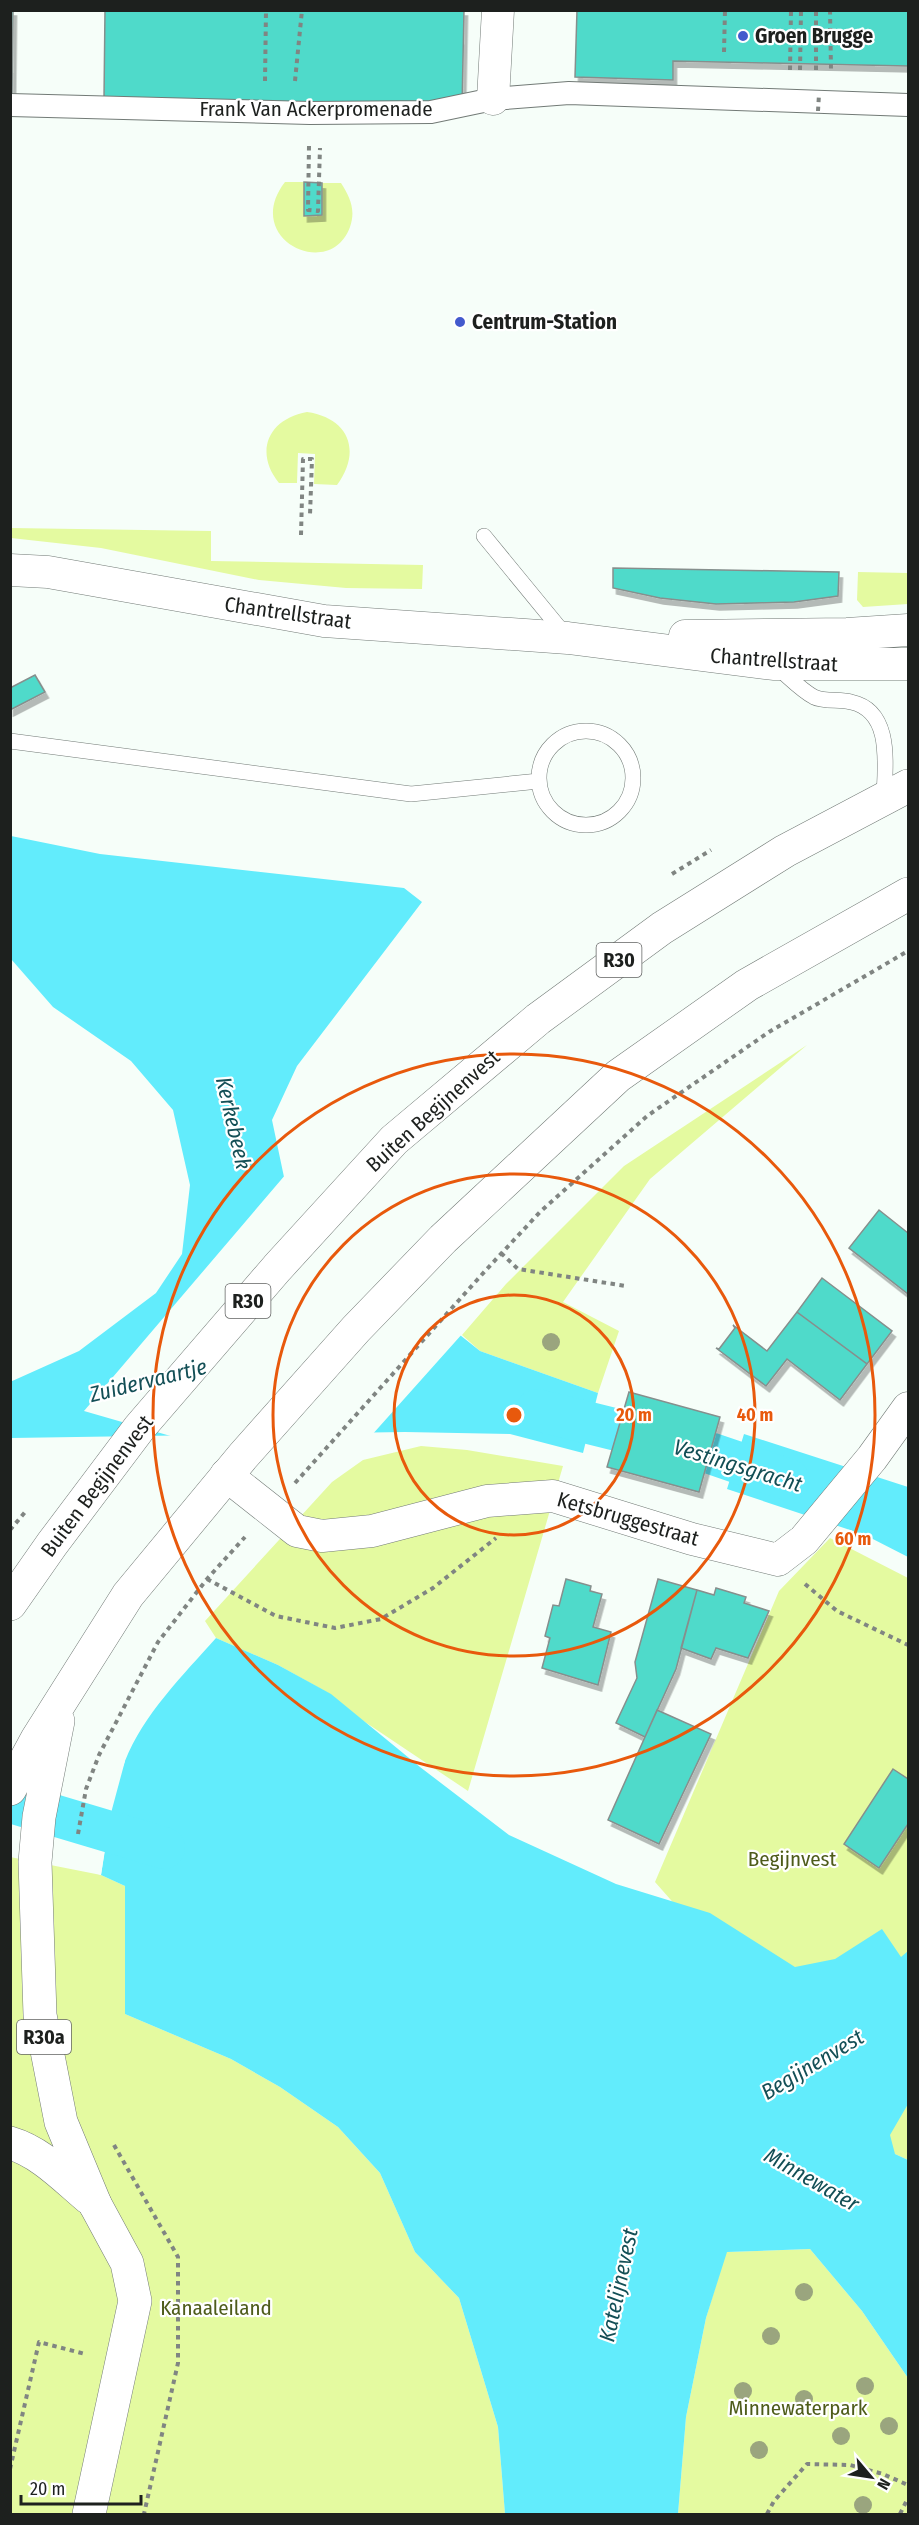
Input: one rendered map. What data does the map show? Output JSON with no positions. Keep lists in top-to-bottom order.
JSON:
{
  "streets": {
    "main road": ["R30", "Buiten Begijnenvest", "R30a"],
    "street": ["Frank Van Ackerpromenade", "Chantrellstraat", "Ketsbruggestraat"]
  },
  "crossings": [
    ["Ketsbruggestraat", "R30a"]
  ],
  "water": [
    "Kerkebeek",
    "Zuidervaartje",
    "Vestingsgracht",
    "Begijnenvest",
    "Minnewater",
    "Katelijnevest"
  ],
  "parks": ["Begijnvest", "Kanaaleiland", "Minnewaterpark"],
  "places": ["Groen Brugge", "Centrum-Station"],
  "scale_bar": "20 m",
  "north": "bottom right",
  "rings": ["20 m", "40 m", "60 m"]
}
